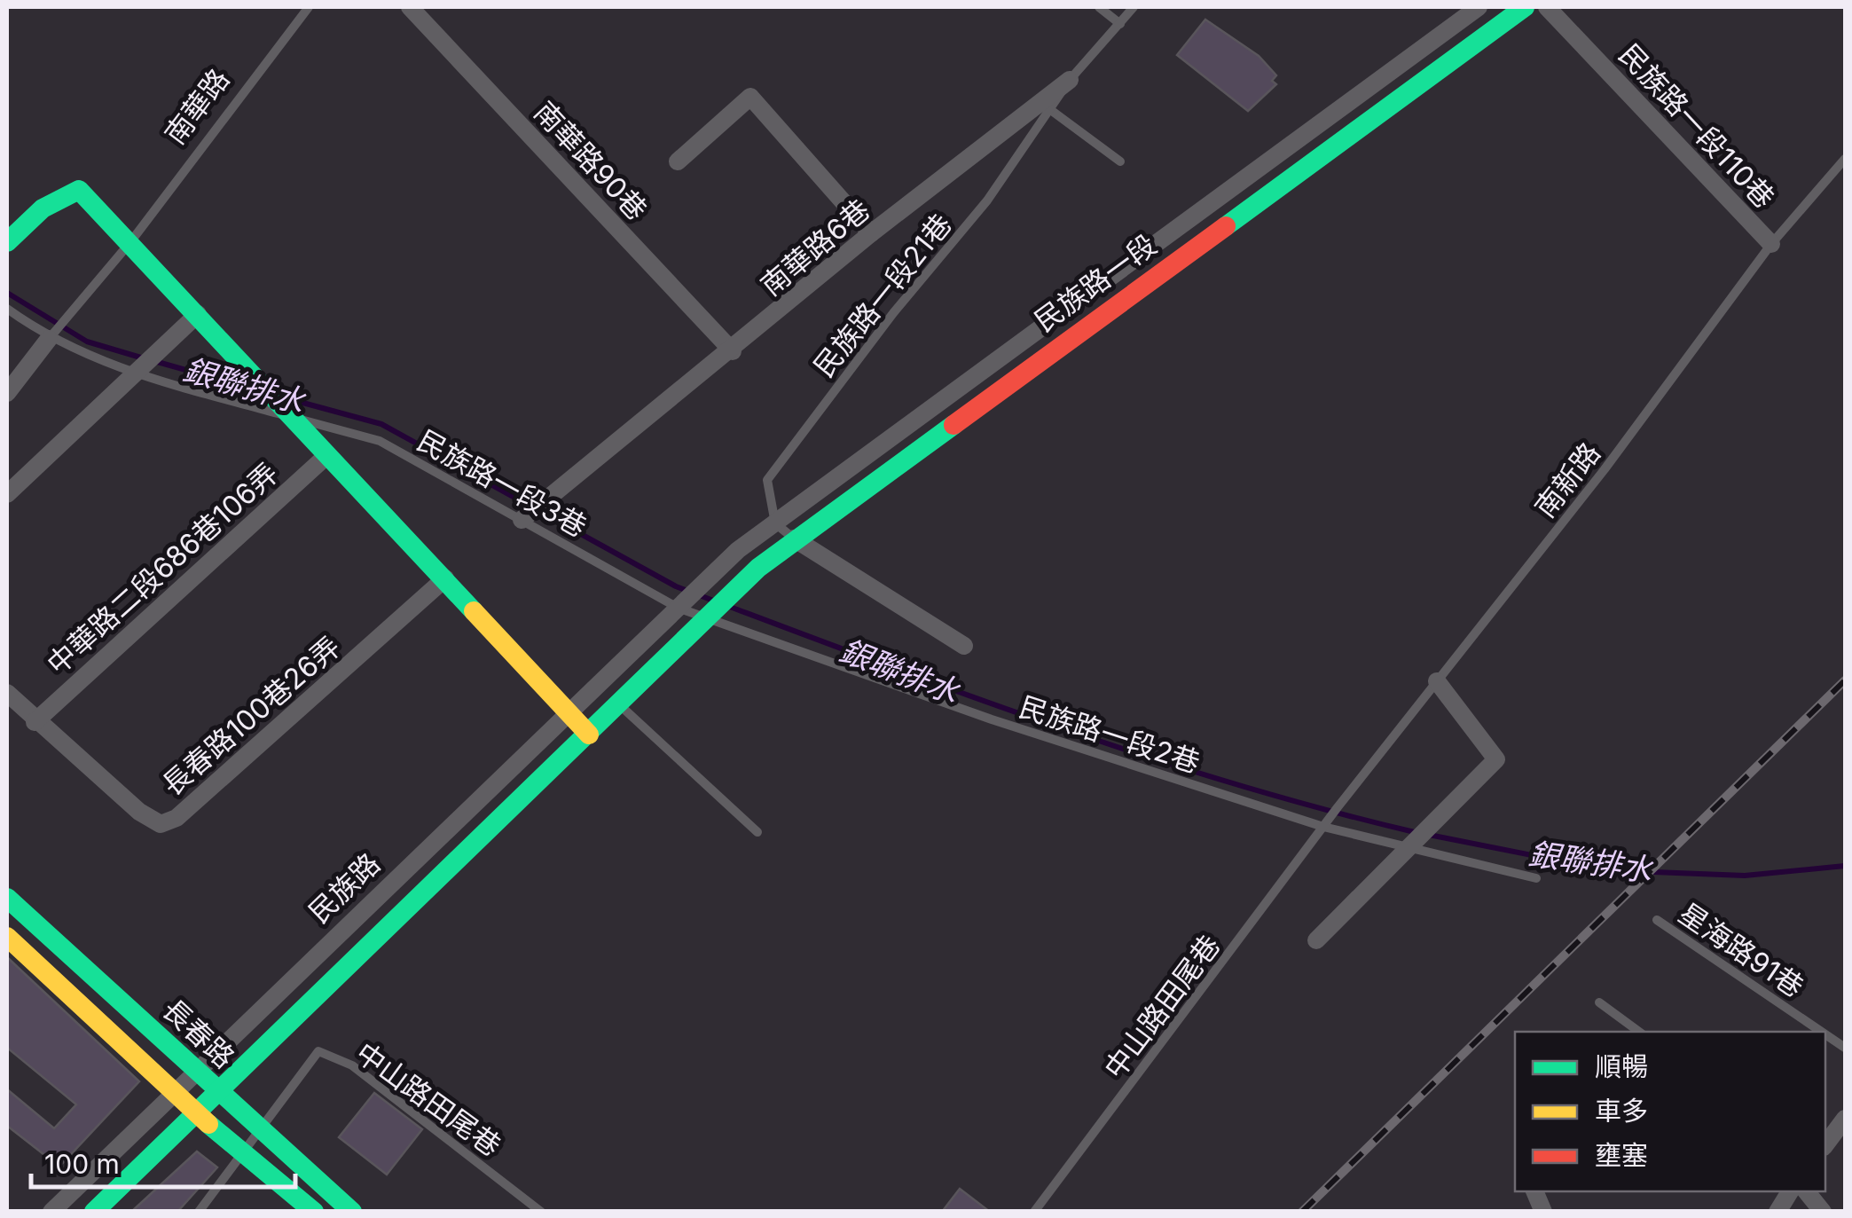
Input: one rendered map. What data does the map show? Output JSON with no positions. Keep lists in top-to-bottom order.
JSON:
{
  "streets": {
    "street": [
      "民族路一段110巷",
      "南華路90巷",
      "南華路6巷",
      "民族路一段",
      "中華路二段686巷106弄",
      "長春路100巷26弄",
      "民族路",
      "長春路"
    ],
    "lane": [
      "南華路",
      "民族路一段21巷",
      "南新路",
      "民族路一段3巷",
      "民族路一段2巷",
      "星海路91巷",
      "中山路田尾巷"
    ]
  },
  "crossings": [
    ["南華路", "民族路一段3巷"],
    ["民族路一段110巷", "南新路"],
    ["南華路90巷", "南華路6巷"],
    ["南華路6巷", "民族路一段21巷"],
    ["南華路6巷", "民族路一段3巷"],
    ["民族路一段", "民族路一段21巷"],
    ["民族路一段", "民族路一段3巷"],
    ["民族路一段", "民族路一段2巷"],
    ["民族路一段", "民族路"],
    ["南新路", "民族路一段2巷"],
    ["南新路", "中山路田尾巷"],
    ["民族路一段3巷", "民族路一段2巷"],
    ["民族路一段3巷", "民族路"],
    ["中華路二段686巷106弄", "長春路100巷26弄"],
    ["民族路一段2巷", "民族路"],
    ["民族路一段2巷", "中山路田尾巷"],
    ["民族路", "長春路"],
    ["中山路田尾巷", "長春路"]
  ],
  "water": ["銀聯排水"],
  "legend": ["順暢", "車多", "壅塞"],
  "scale_bar": "100 m"
}
